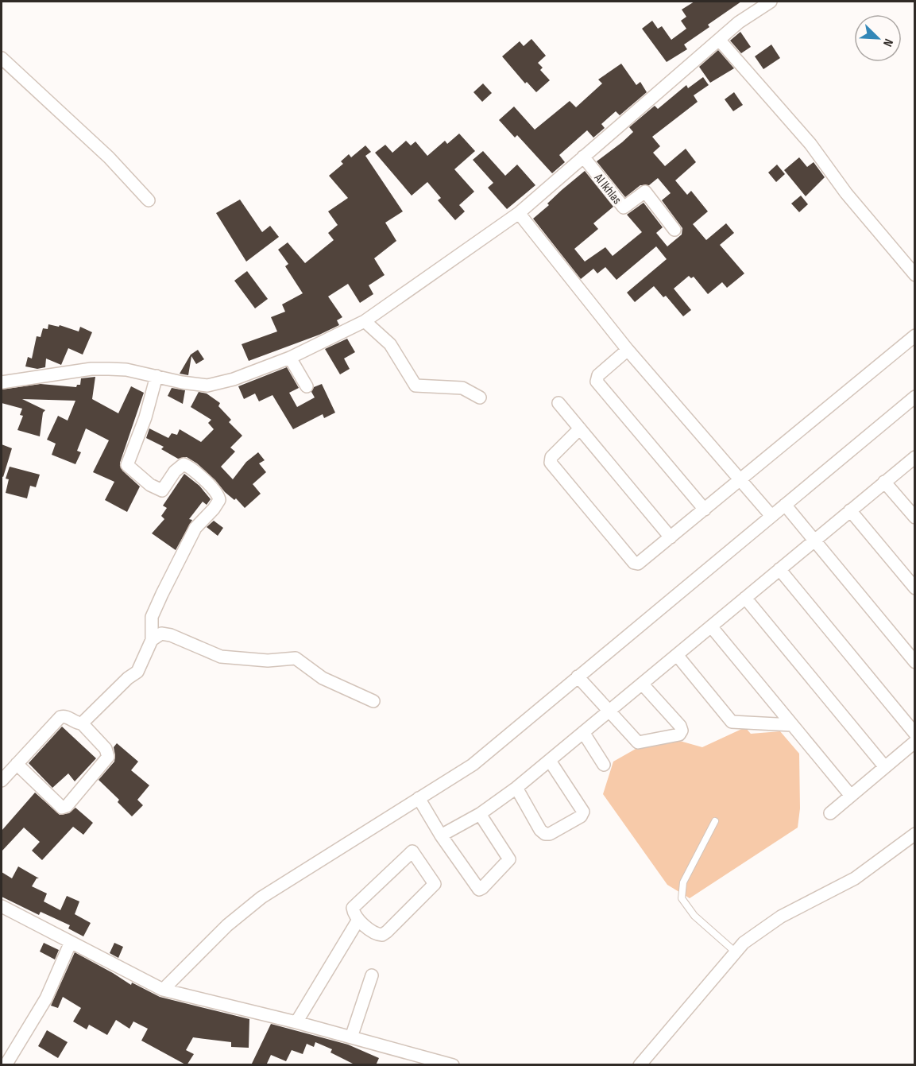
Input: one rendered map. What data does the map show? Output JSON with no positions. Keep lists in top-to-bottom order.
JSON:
{
  "streets": {
    "street": ["Al Ikhlas"]
  },
  "north": "bottom right"
}
